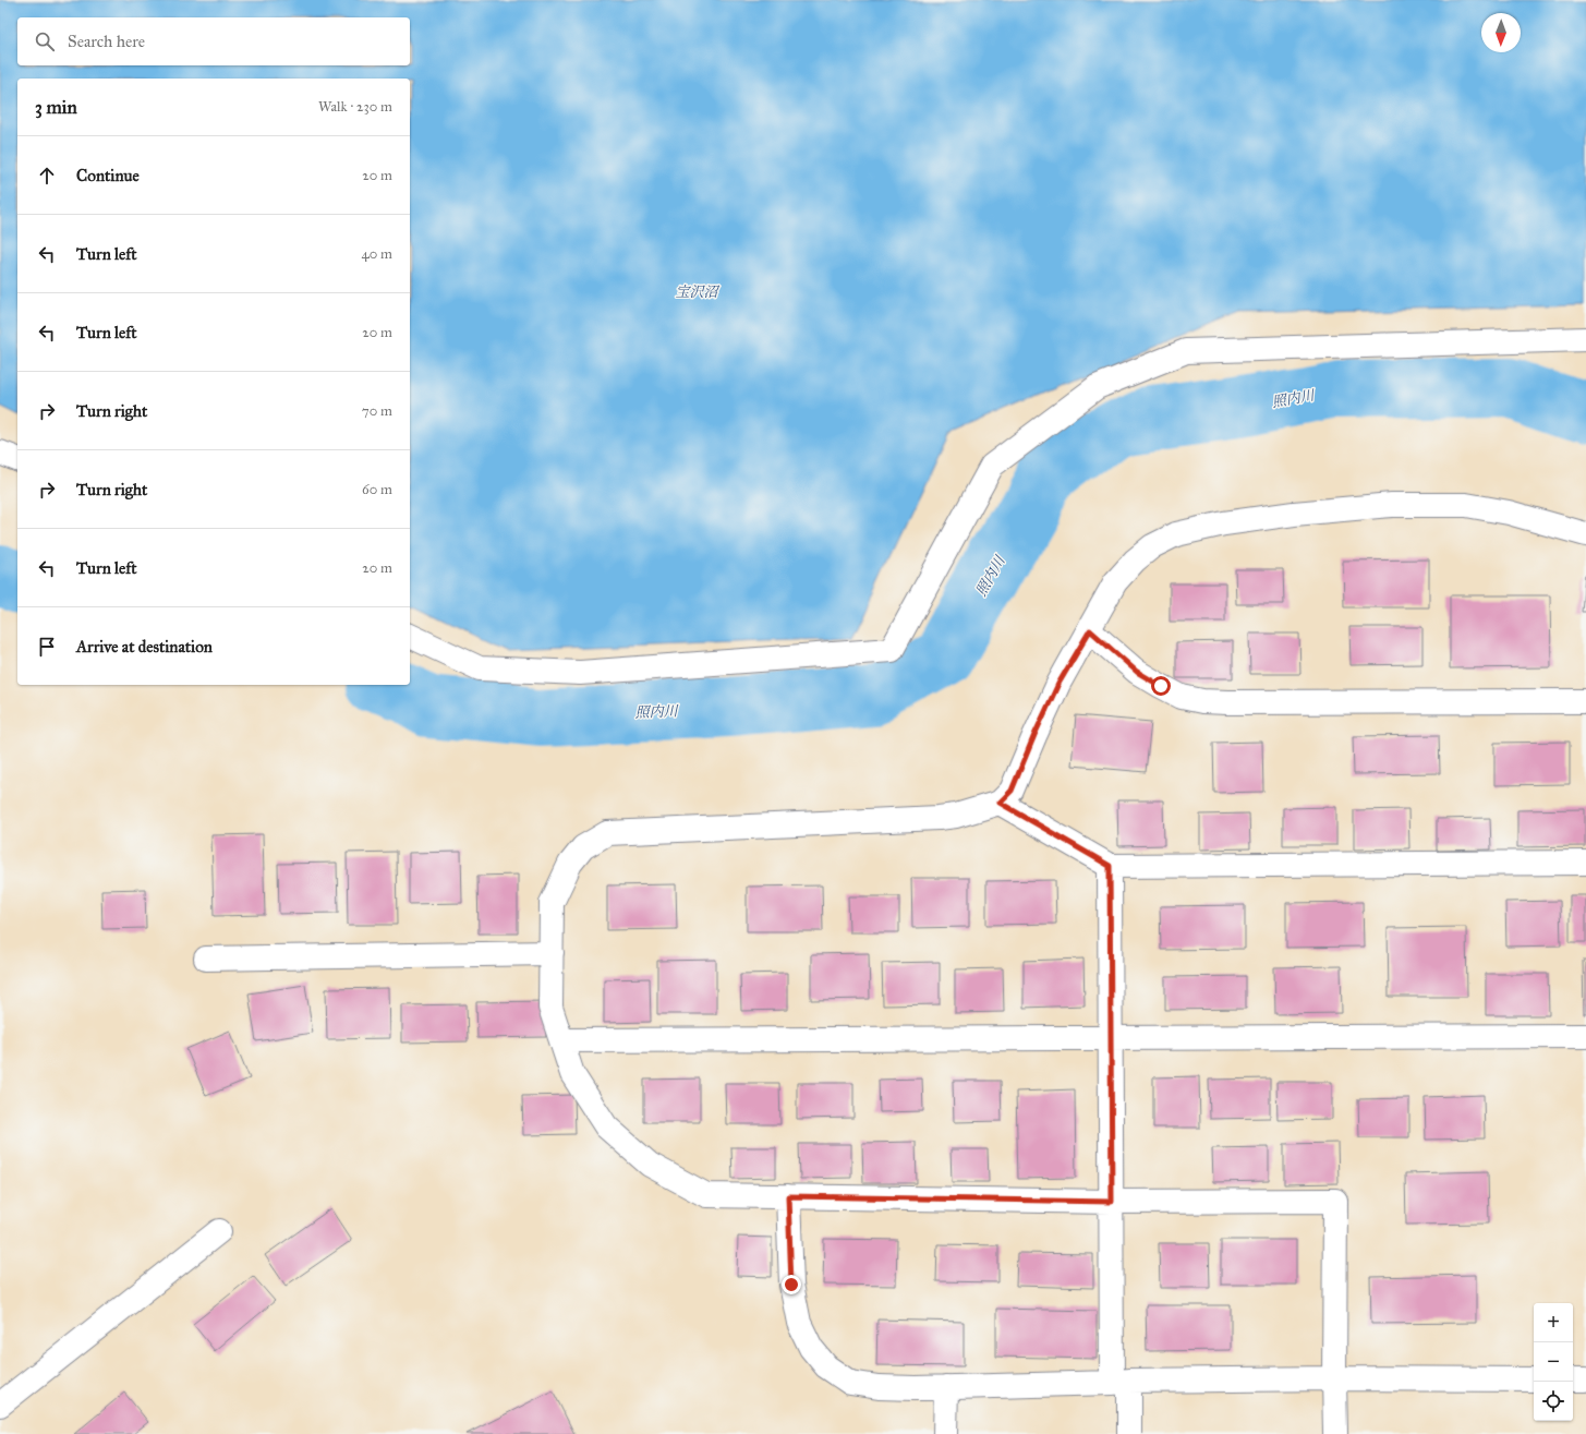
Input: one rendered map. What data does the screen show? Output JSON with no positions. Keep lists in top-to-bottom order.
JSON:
{
  "water": ["宝沢沼", "照内川"],
  "north": "bottom",
  "page": {
    "search": "Search here",
    "heading": ["3 min", "Walk · 230 m"],
    "list": [
      ["Continue", "20 m"],
      ["Turn left", "40 m"],
      ["Turn left", "20 m"],
      ["Turn right", "70 m"],
      ["Turn right", "60 m"],
      ["Turn left", "20 m"],
      "Arrive at destination"
    ],
    "map_buttons": ["+", "−"]
  }
}
